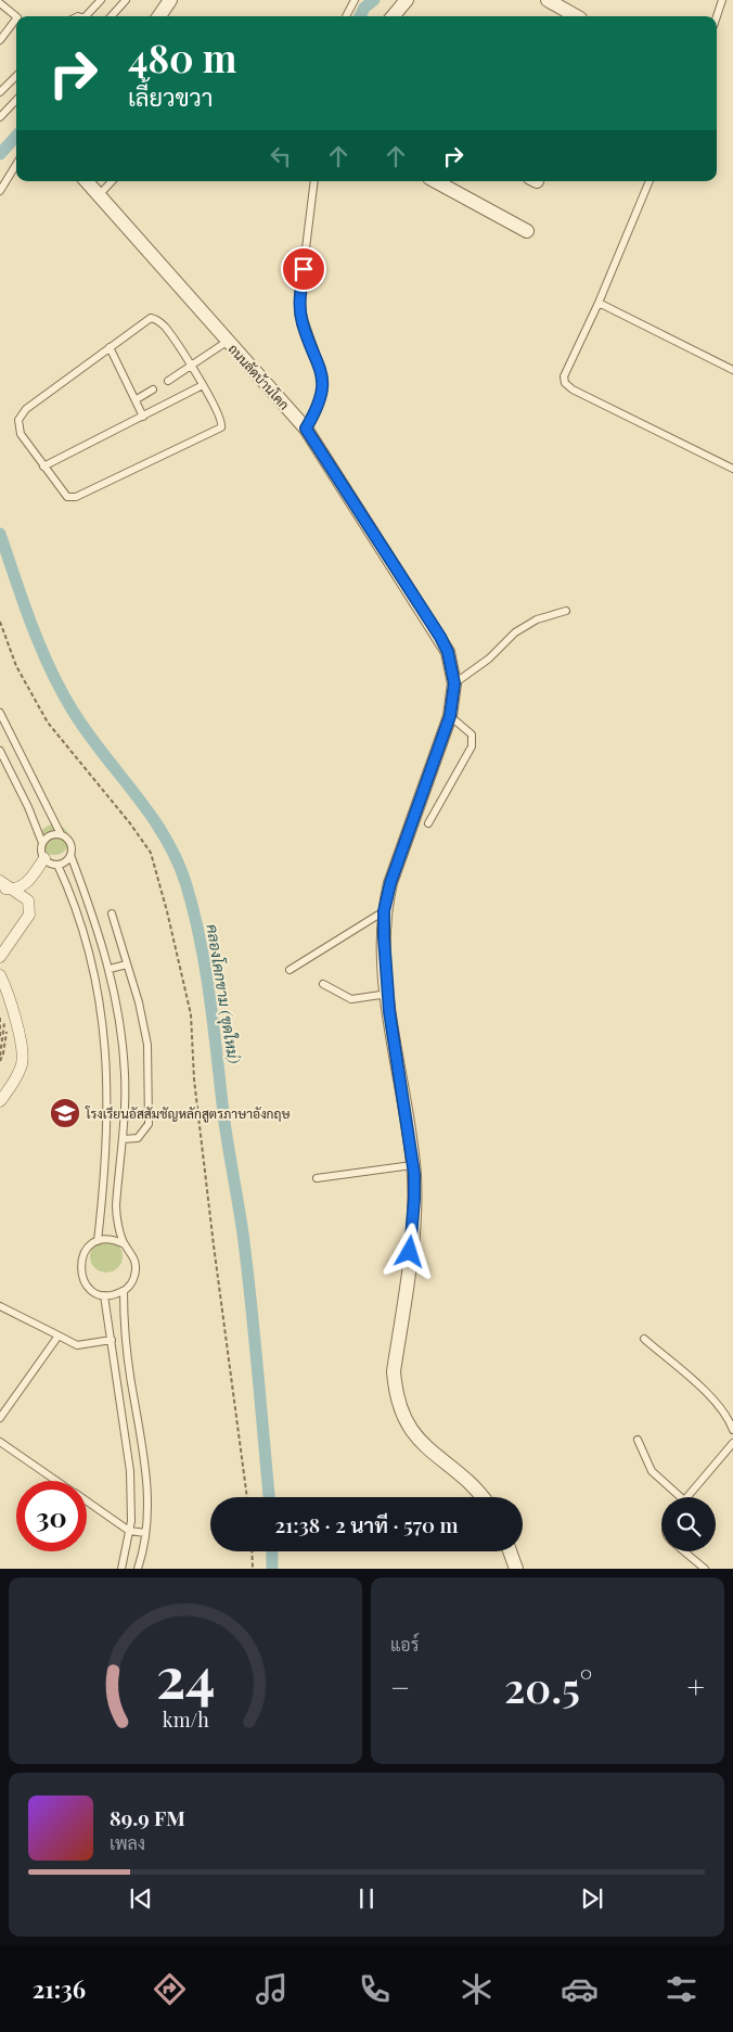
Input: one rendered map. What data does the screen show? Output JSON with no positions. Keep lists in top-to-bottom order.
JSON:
{
  "streets": {
    "street": ["ถนนลัดบ้านโคก"]
  },
  "water": ["คลองโคกขาม (ขุดใหม่)"],
  "places": {
    "school or university": ["โรงเรียนอัสสัมชัญหลักสูตรภาษาอังกฤษ"]
  },
  "page": {
    "turn": ["480 m", "เลี้ยวขวา"],
    "limit": "30",
    "trip": "21:38 · 2 นาที · 570 m",
    "tile": "แอร์",
    "heat": ["−", "20.5°", "+"],
    "song": ["89.9 FM", "เพลง"],
    "tabs": "21:36",
    "gauge": ["24", "km/h"]
  }
}
